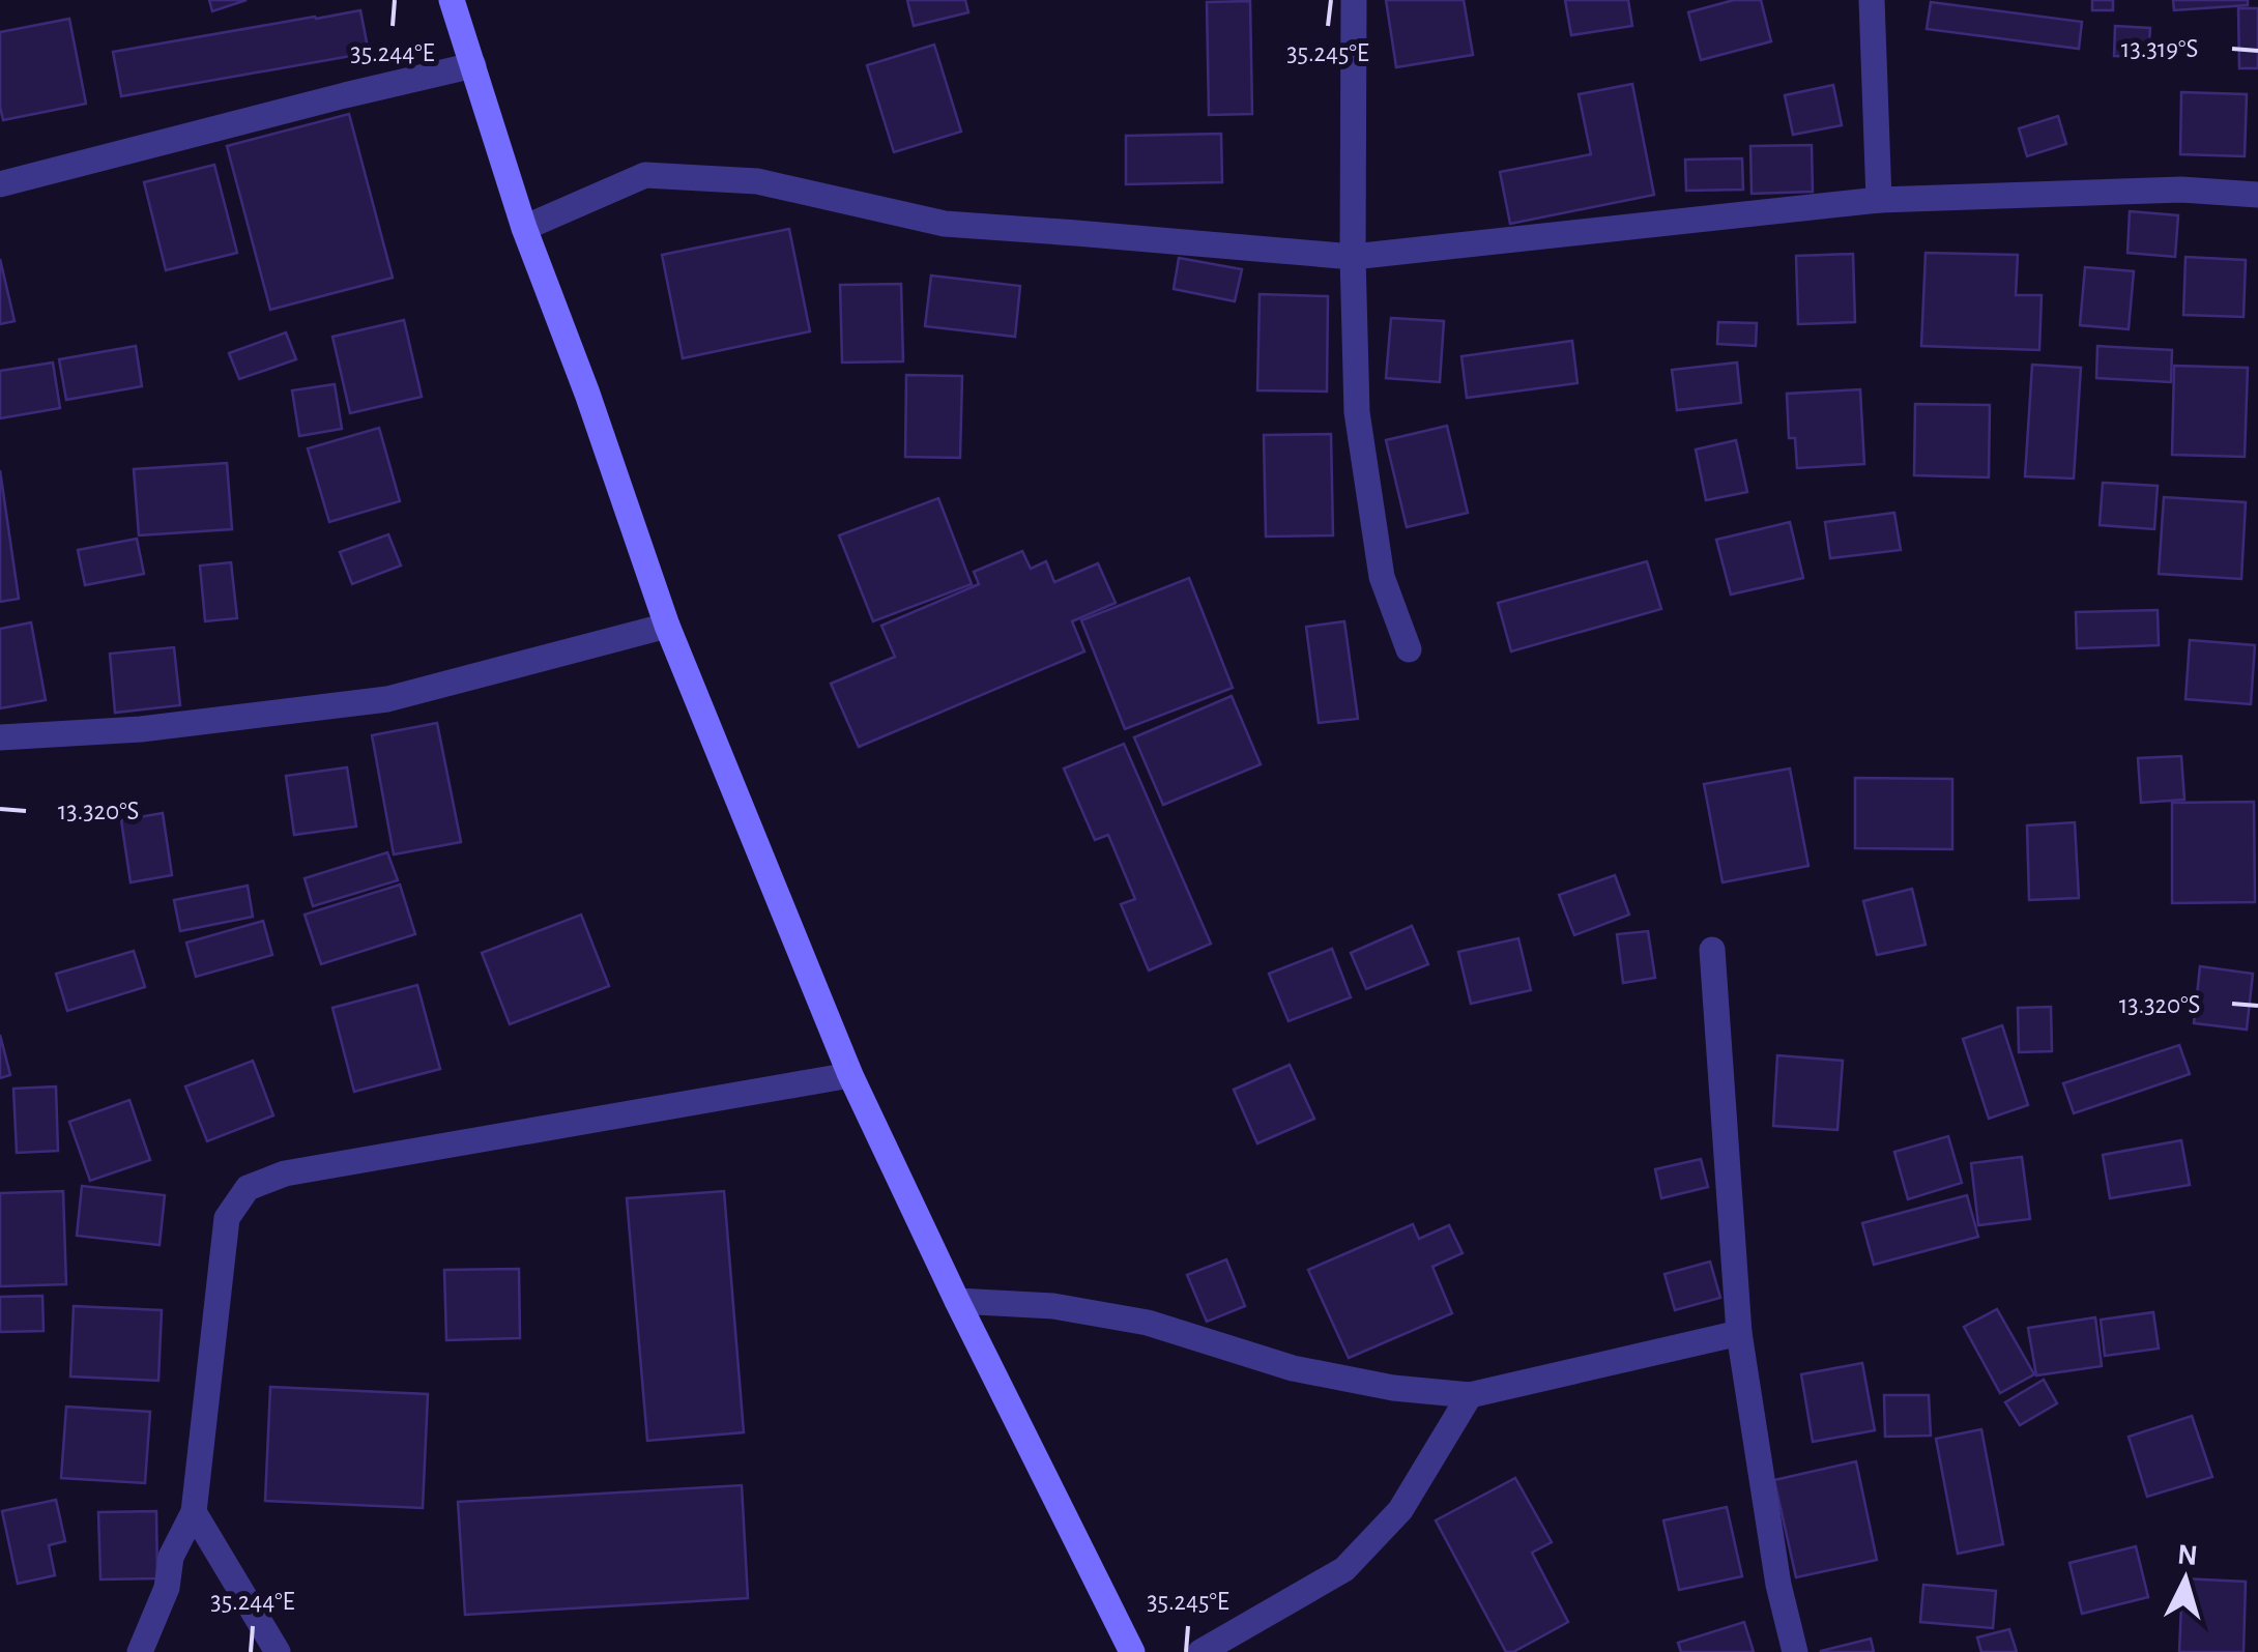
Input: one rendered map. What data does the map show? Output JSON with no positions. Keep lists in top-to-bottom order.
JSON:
{
  "north": "top",
  "coordinates": [
    "13.319°S",
    "35.244°E",
    "35.245°E",
    "13.320°S"
  ]
}
